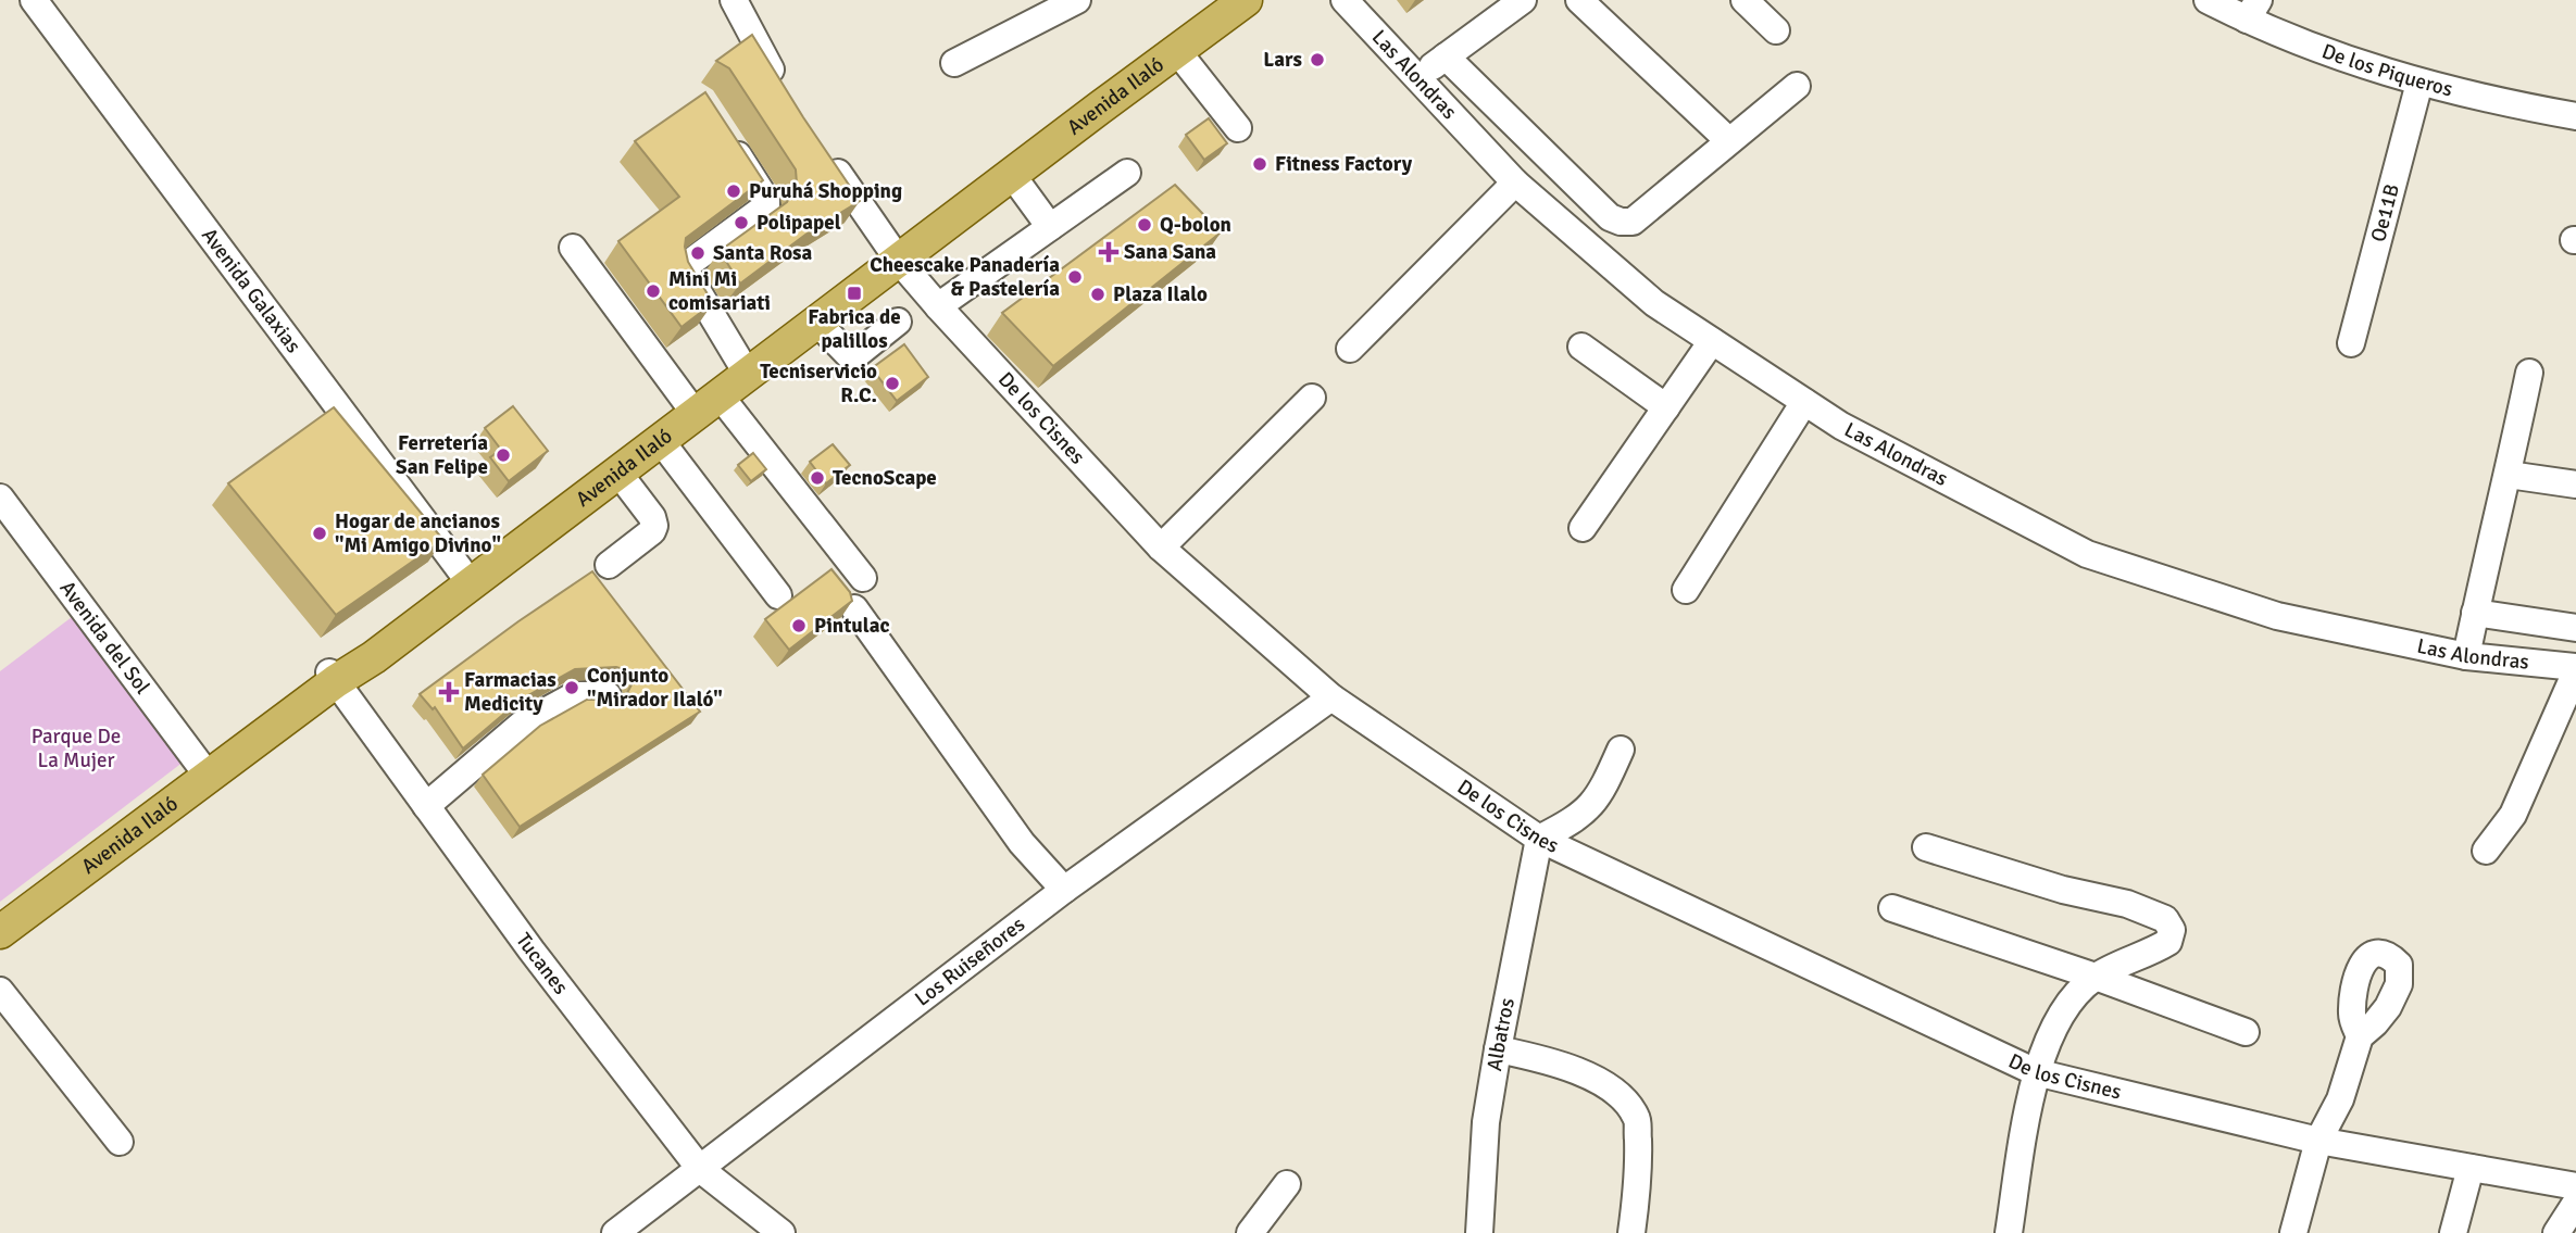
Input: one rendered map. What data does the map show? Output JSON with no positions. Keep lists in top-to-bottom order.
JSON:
{
  "streets": {
    "main road": ["Avenida Ilaló"],
    "street": [
      "De los Piqueros",
      "Las Alondras",
      "Oe11B",
      "Avenida Galaxias",
      "De los Cisnes",
      "Avenida del Sol",
      "Los Ruiseñores",
      "Tucanes",
      "Albatros"
    ]
  },
  "crossings": [
    ["De los Piqueros", "Oe11B"],
    ["Avenida Ilaló", "Avenida Galaxias"],
    ["Avenida Ilaló", "De los Cisnes"],
    ["Avenida Ilaló", "Avenida del Sol"],
    ["Avenida Ilaló", "Tucanes"],
    ["De los Cisnes", "Los Ruiseñores"],
    ["De los Cisnes", "Albatros"],
    ["Los Ruiseñores", "Tucanes"]
  ],
  "parks": ["Parque De La Mujer"],
  "places": {
    "other": [
      "Lars",
      "Fitness Factory",
      "Puruhá Shopping",
      "Polipapel",
      "Q-bolon",
      "Santa Rosa",
      "Cheescake Panadería & Pastelería",
      "Mini Mi comisariati",
      "Plaza Ilalo",
      "Tecniservicio R.C.",
      "Ferretería San Felipe",
      "TecnoScape",
      "Hogar de ancianos \"Mi Amigo Divino\"",
      "Pintulac",
      "Conjunto \"Mirador Ilaló\""
    ],
    "health": ["Sana Sana", "Farmacias Medicity"],
    "transit": ["Fabrica de palillos"]
  }
}
